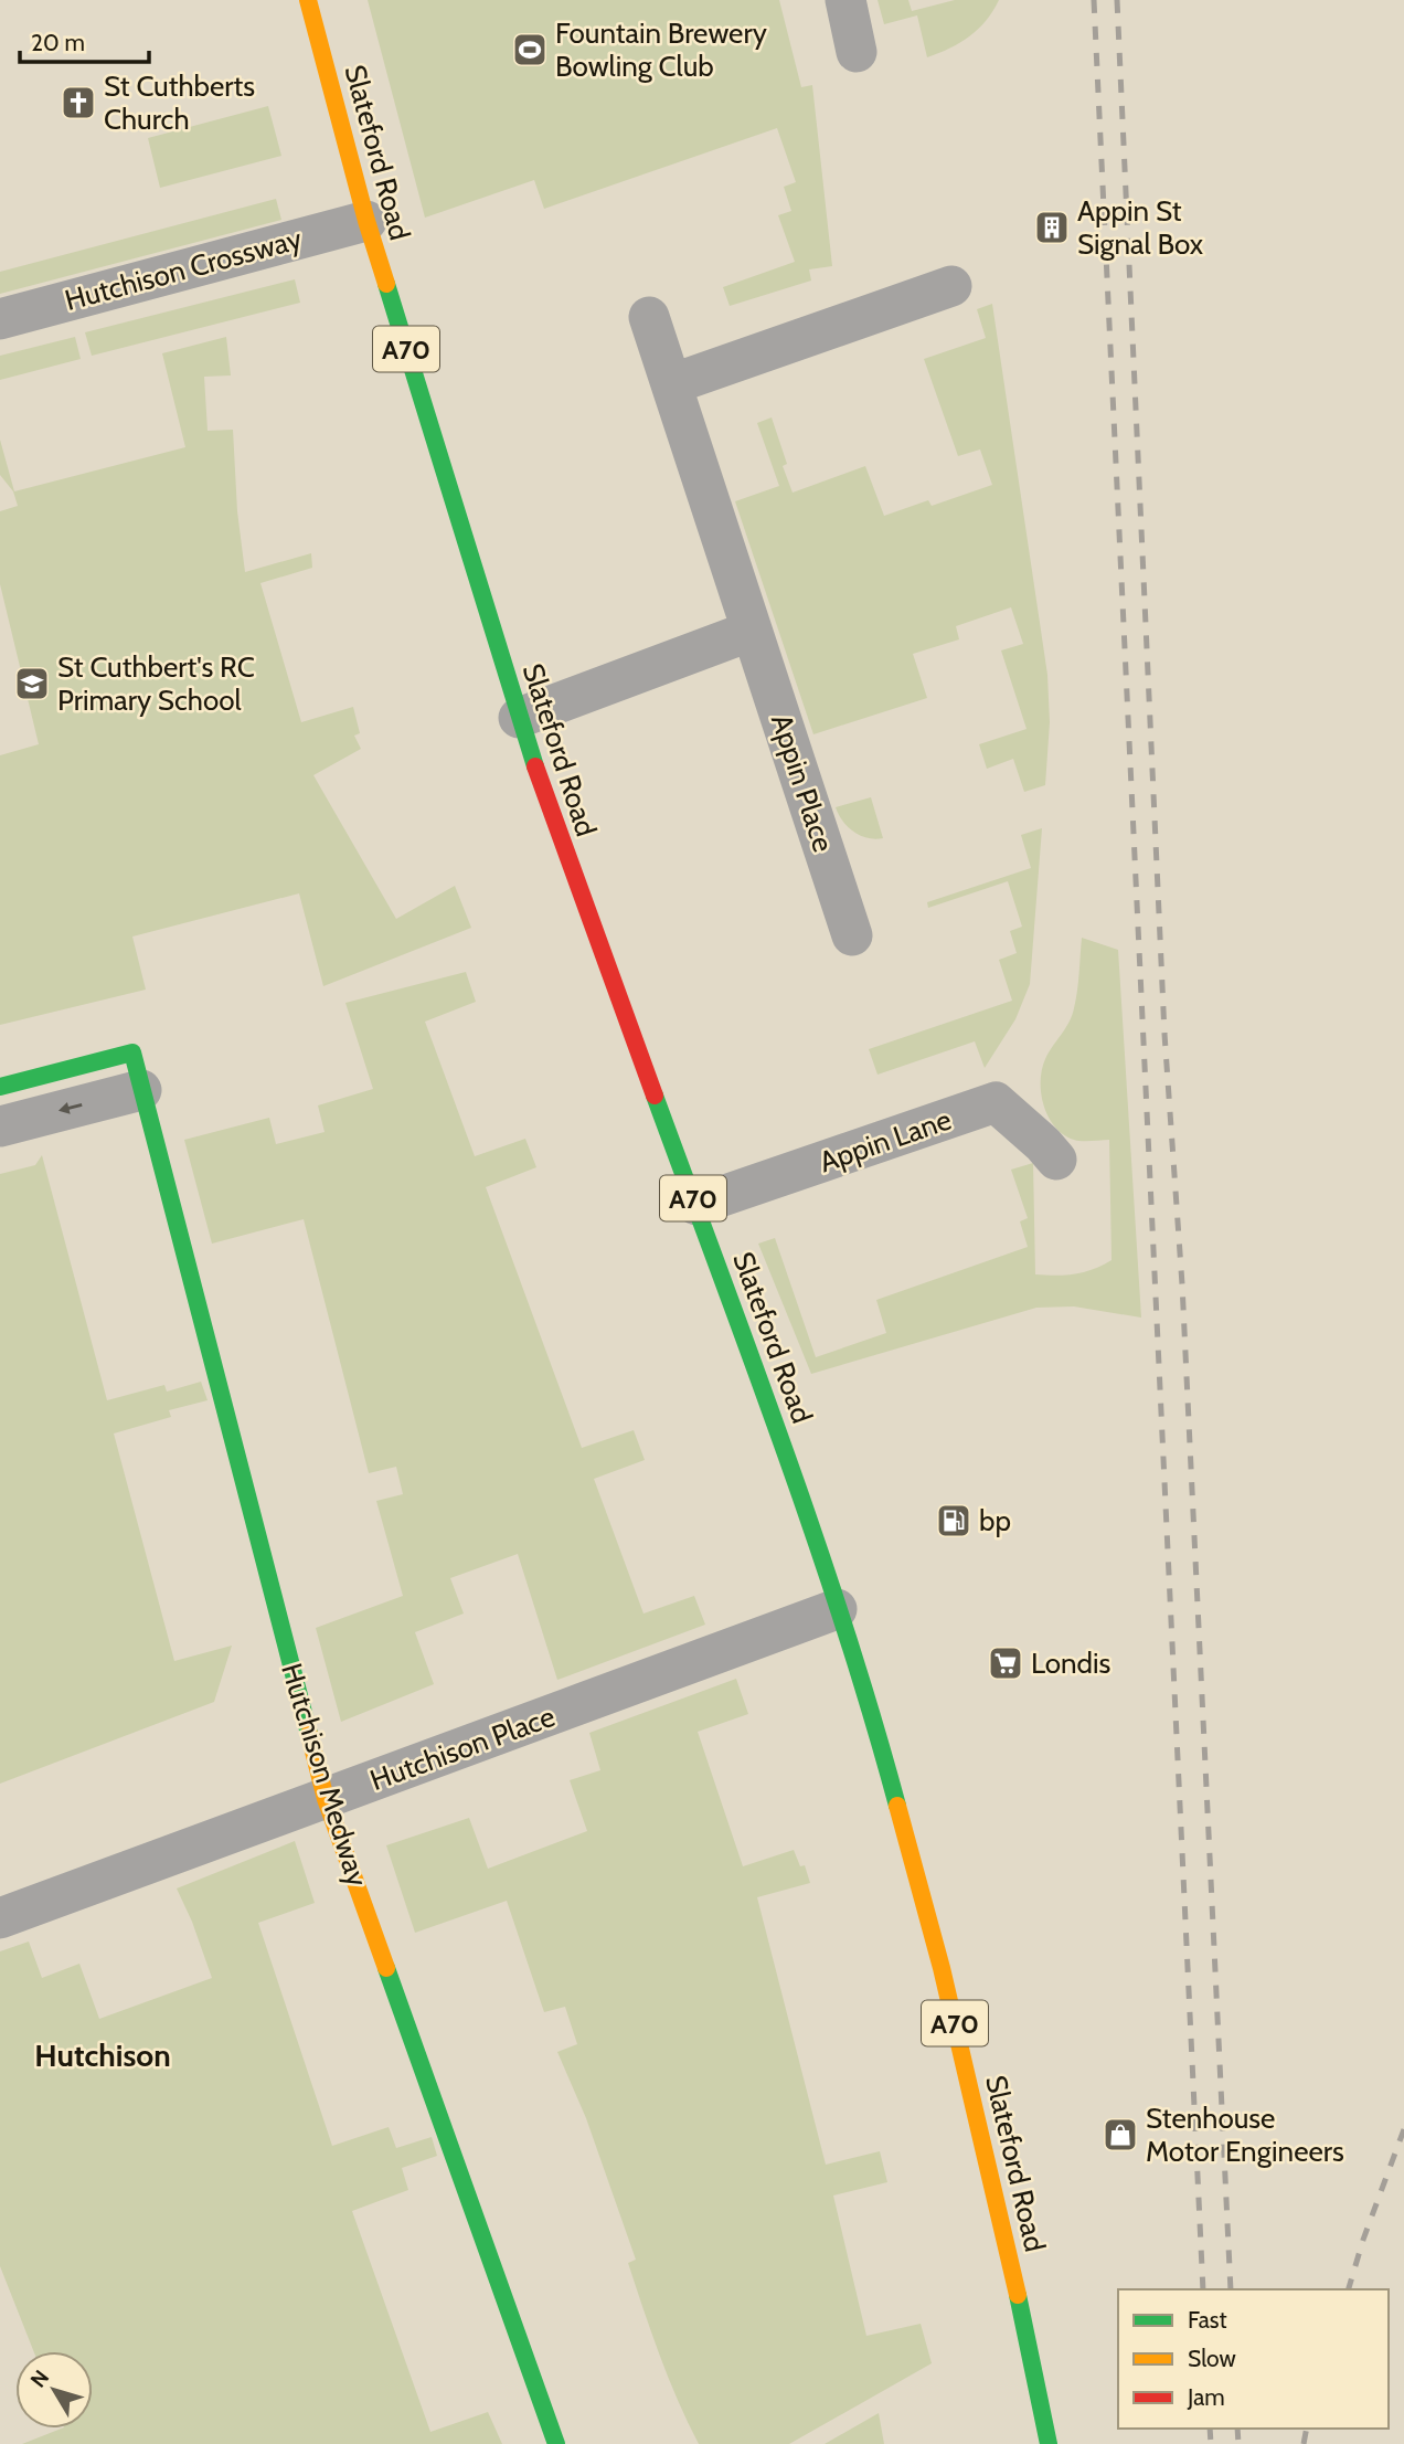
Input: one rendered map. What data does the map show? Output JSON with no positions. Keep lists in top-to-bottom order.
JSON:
{
  "streets": {
    "main road": ["Slateford Road", "A70", "Hutchison Medway"],
    "street": [
      "Hutchison Crossway",
      "Appin Place",
      "Appin Lane",
      "Hutchison Place"
    ]
  },
  "crossings": [
    ["Slateford Road", "Hutchison Crossway"],
    ["Slateford Road", "Appin Lane"],
    ["Slateford Road", "Hutchison Place"],
    ["Hutchison Place", "Hutchison Medway"]
  ],
  "districts": ["Hutchison"],
  "places": {
    "sports": ["Fountain Brewery Bowling Club"],
    "church": ["St Cuthberts Church"],
    "building": ["Appin St Signal Box"],
    "school or university": ["St Cuthbert's RC Primary School"],
    "fuel station": ["bp"],
    "supermarket": ["Londis"],
    "shop": ["Stenhouse Motor Engineers"]
  },
  "legend": ["Fast", "Slow", "Jam"],
  "scale_bar": "20 m",
  "north": "top left"
}
